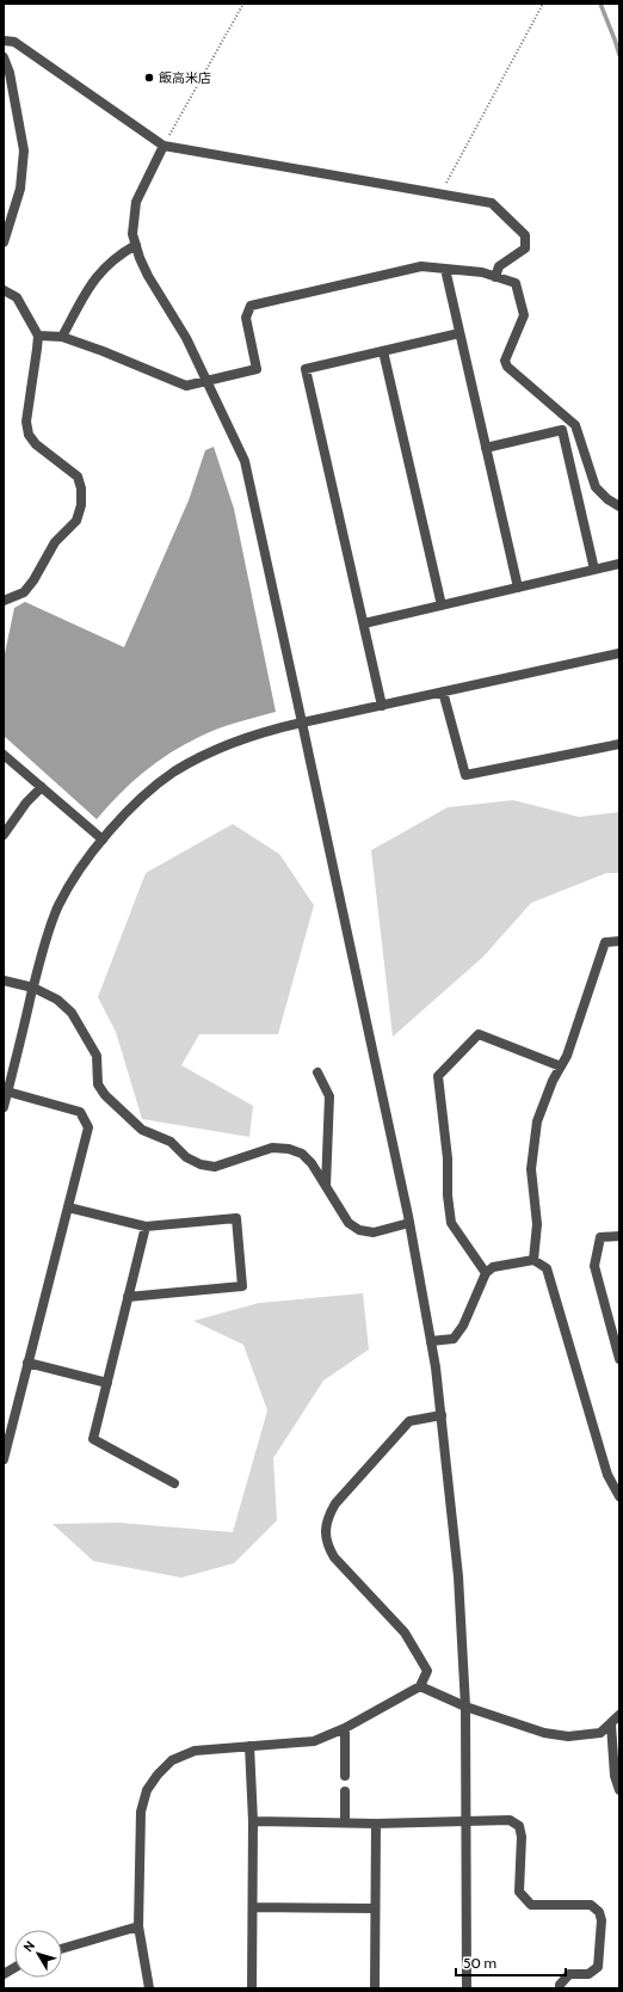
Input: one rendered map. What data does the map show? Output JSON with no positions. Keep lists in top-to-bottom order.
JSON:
{
  "places": ["飯高米店"],
  "scale_bar": "50 m",
  "north": "top left"
}
